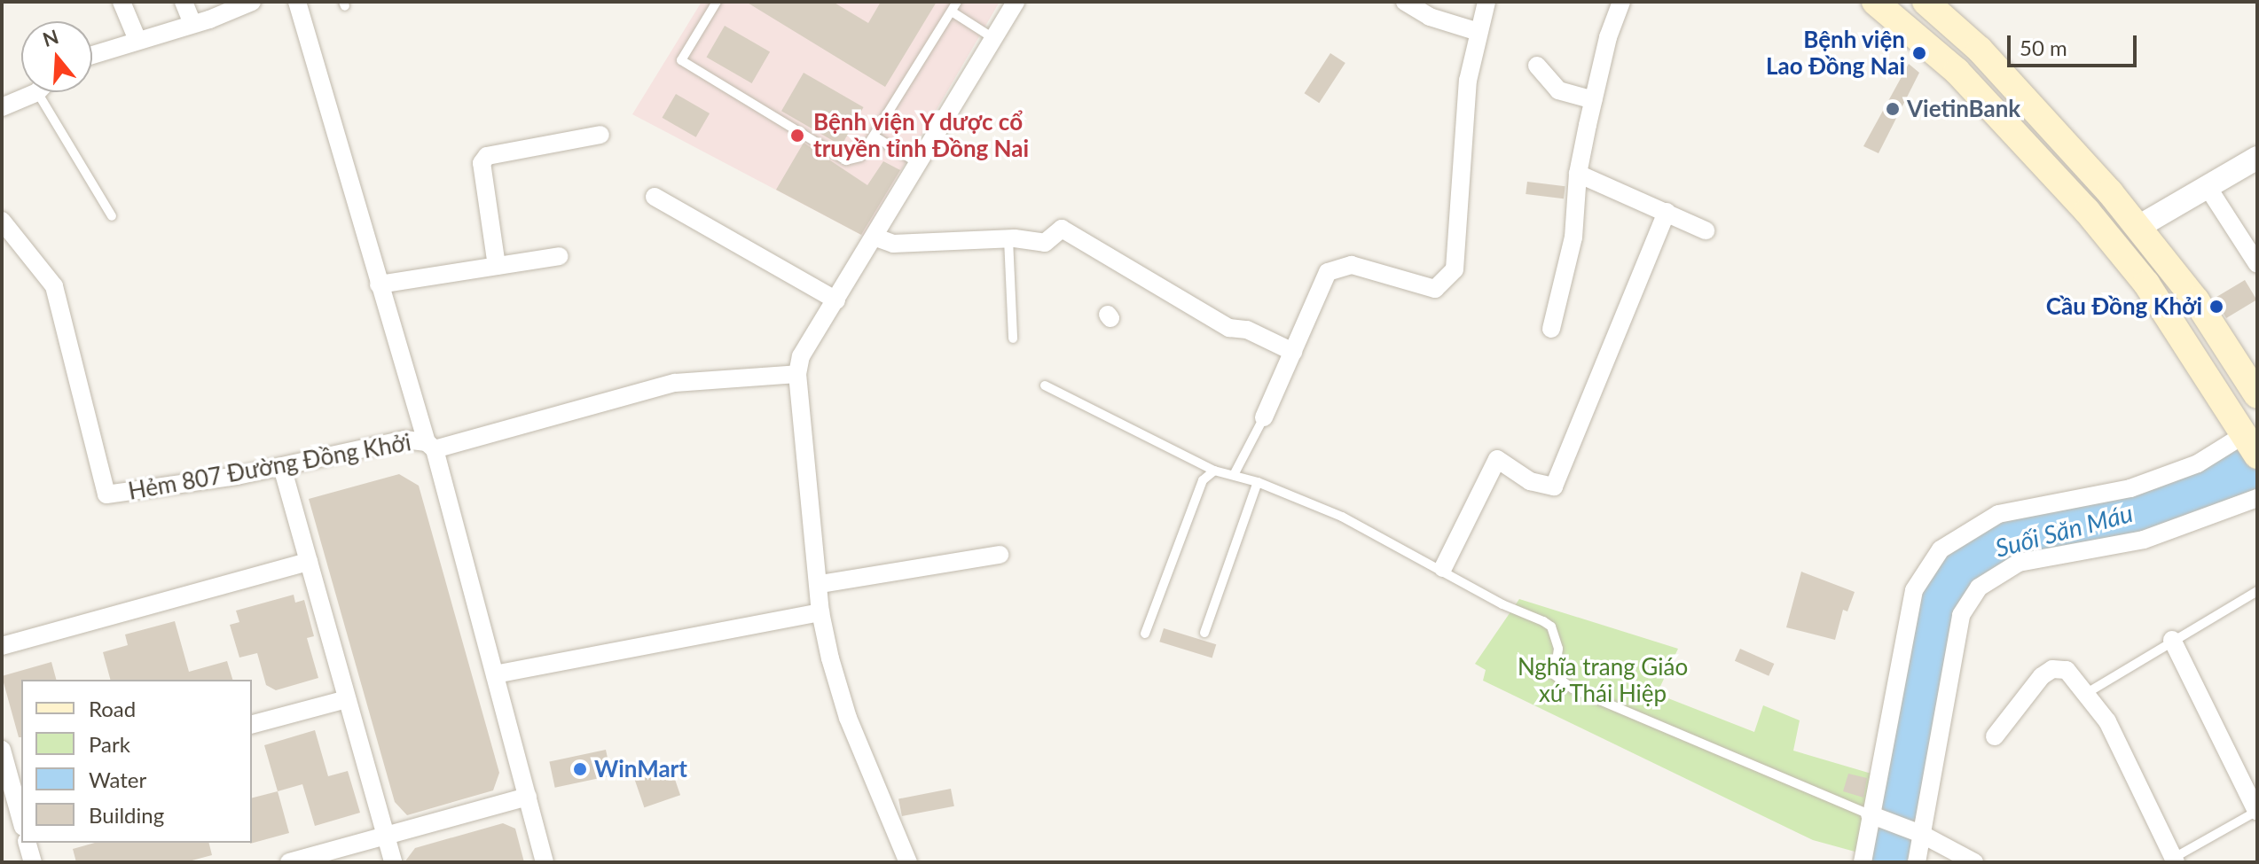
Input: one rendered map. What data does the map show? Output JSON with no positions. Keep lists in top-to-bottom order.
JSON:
{
  "streets": {
    "street": ["Hẻm 807 Đường Đồng Khởi"]
  },
  "water": ["Suối Săn Máu"],
  "parks": ["Nghĩa trang Giáo xứ Thái Hiệp"],
  "places": [
    "Bệnh viện Lao Đồng Nai",
    "VietinBank",
    "Bệnh viện Y dược cổ truyền tỉnh Đồng Nai",
    "Cầu Đồng Khởi",
    "WinMart"
  ],
  "legend": [
    "Road",
    "Park",
    "Water",
    "Building"
  ],
  "scale_bar": "50 m",
  "north": "top"
}
